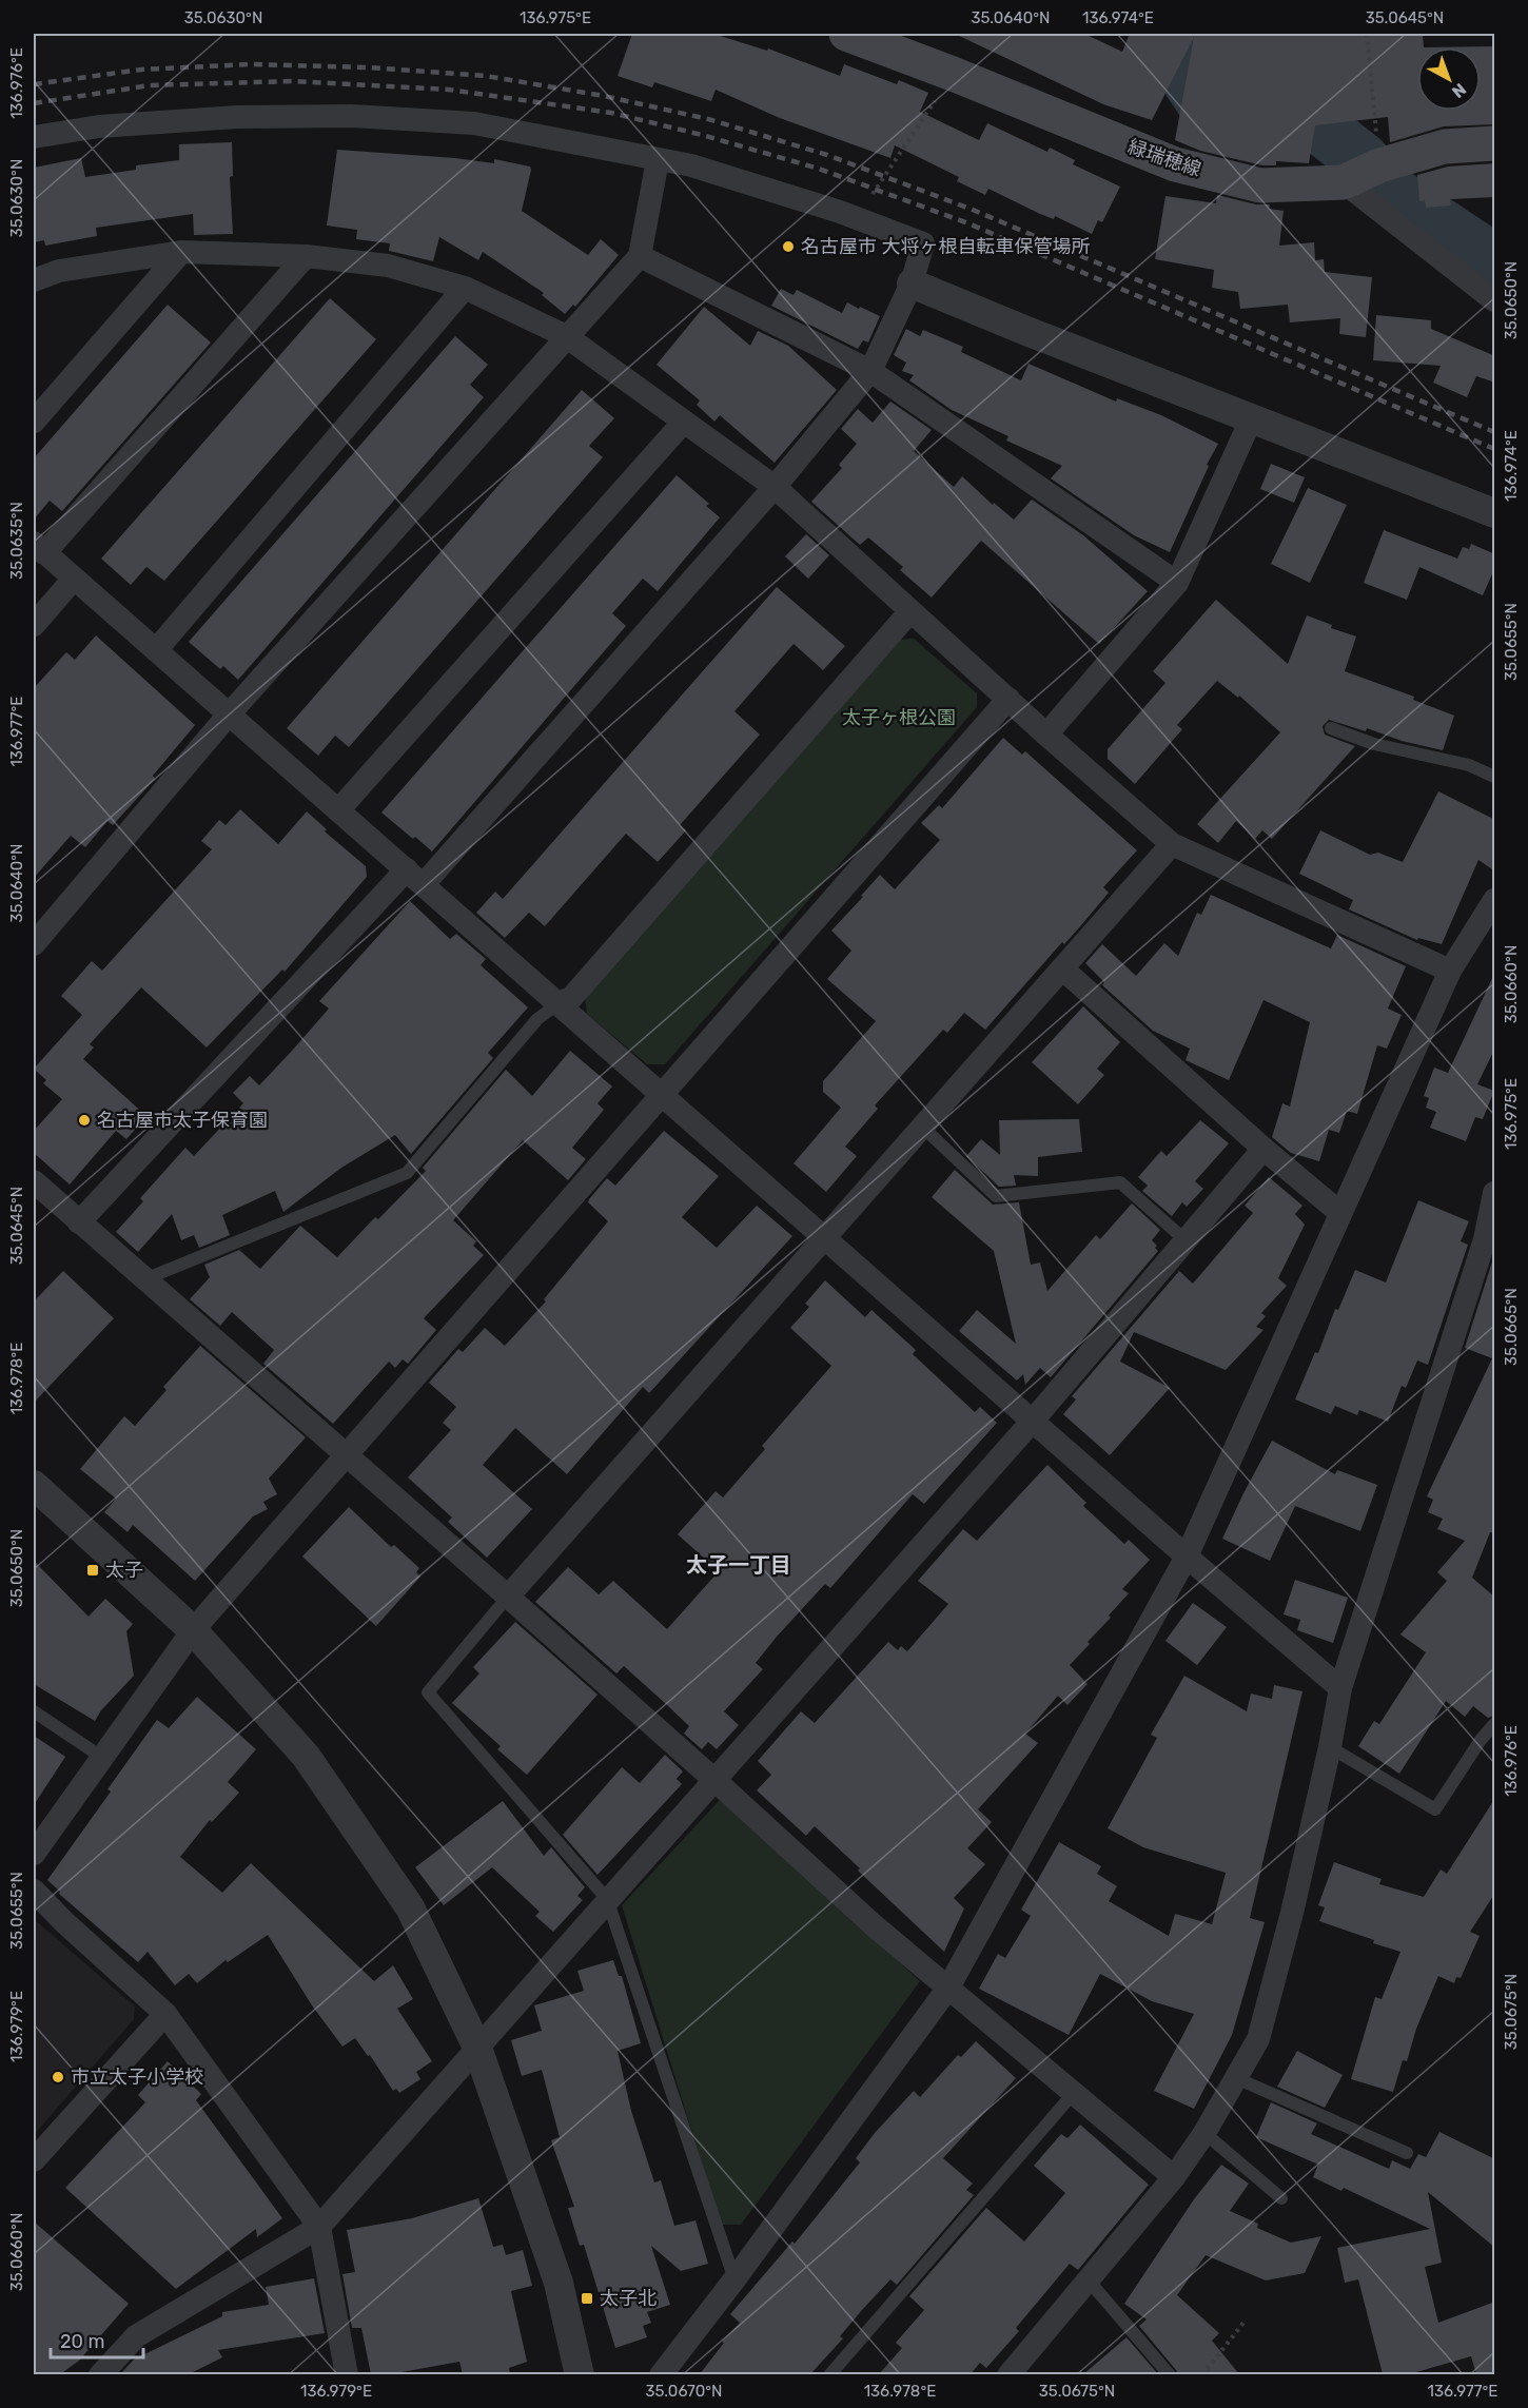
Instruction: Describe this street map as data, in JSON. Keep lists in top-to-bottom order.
{
  "streets": {
    "main road": ["緑瑞穂線"]
  },
  "districts": ["太子一丁目"],
  "parks": ["太子ヶ根公園"],
  "places": {
    "other": ["名古屋市 大将ヶ根自転車保管場所", "名古屋市太子保育園", "市立太子小学校"],
    "transit": ["太子", "太子北"]
  },
  "scale_bar": "20 m",
  "north": "bottom right",
  "coordinates": [
    "35.0630°N",
    "136.975°E",
    "35.0640°N",
    "136.974°E",
    "35.0645°N",
    "136.976°E",
    "35.0650°N",
    "35.0635°N",
    "35.0655°N",
    "136.977°E",
    "35.0660°N",
    "35.0665°N",
    "136.978°E",
    "35.0675°N",
    "136.979°E",
    "35.0670°N"
  ]
}
